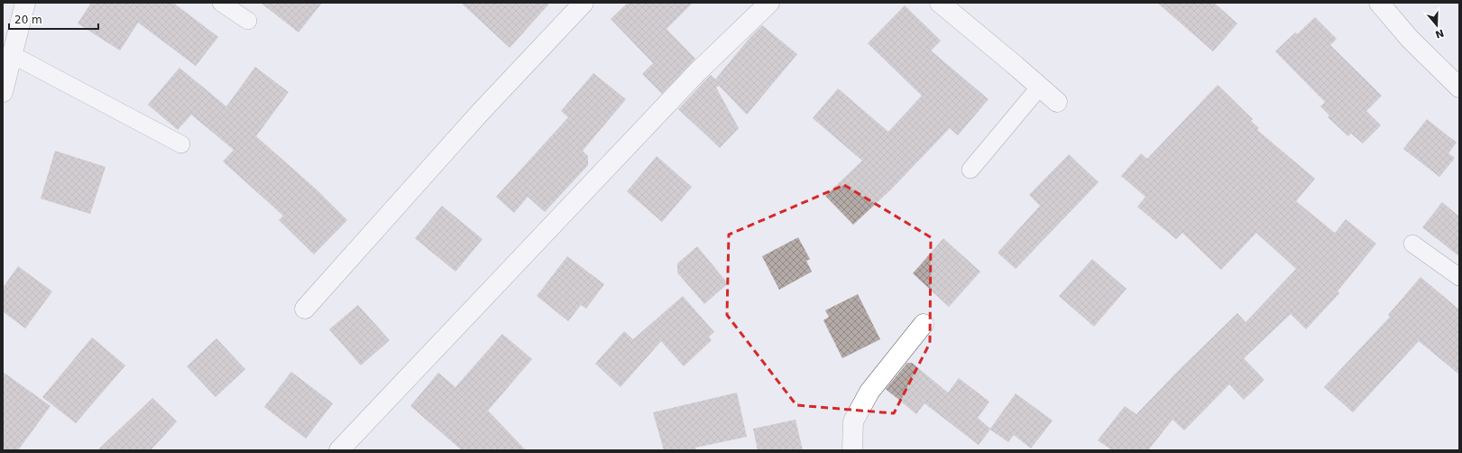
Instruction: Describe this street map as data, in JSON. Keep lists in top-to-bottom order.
{
  "scale_bar": "20 m",
  "north": "bottom"
}
